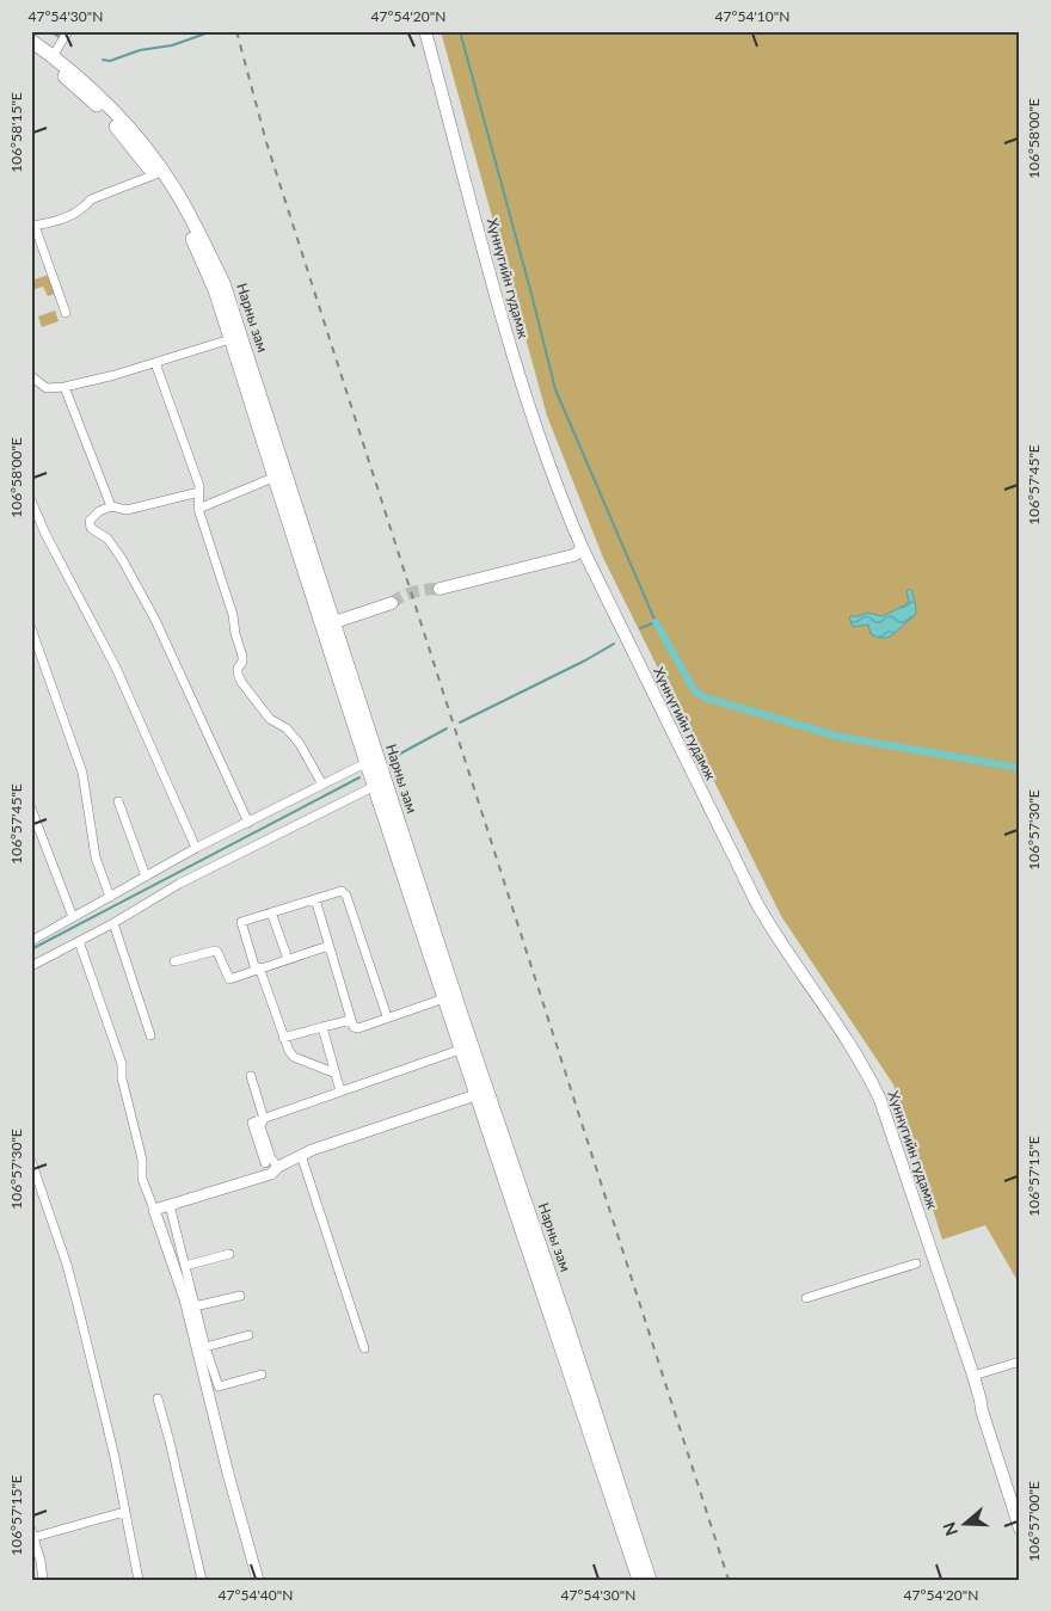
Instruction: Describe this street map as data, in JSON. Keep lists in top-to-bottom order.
{
  "streets": {
    "main road": ["Хүннүгийн гудамж", "Нарны зам"]
  },
  "north": "left",
  "coordinates": [
    "47°54'30\"N",
    "47°54'20\"N",
    "47°54'10\"N",
    "106°58'15\"E",
    "106°58'00\"E",
    "106°57'45\"E",
    "106°57'30\"E",
    "106°57'15\"E",
    "106°57'00\"E",
    "47°54'40\"N"
  ]
}
